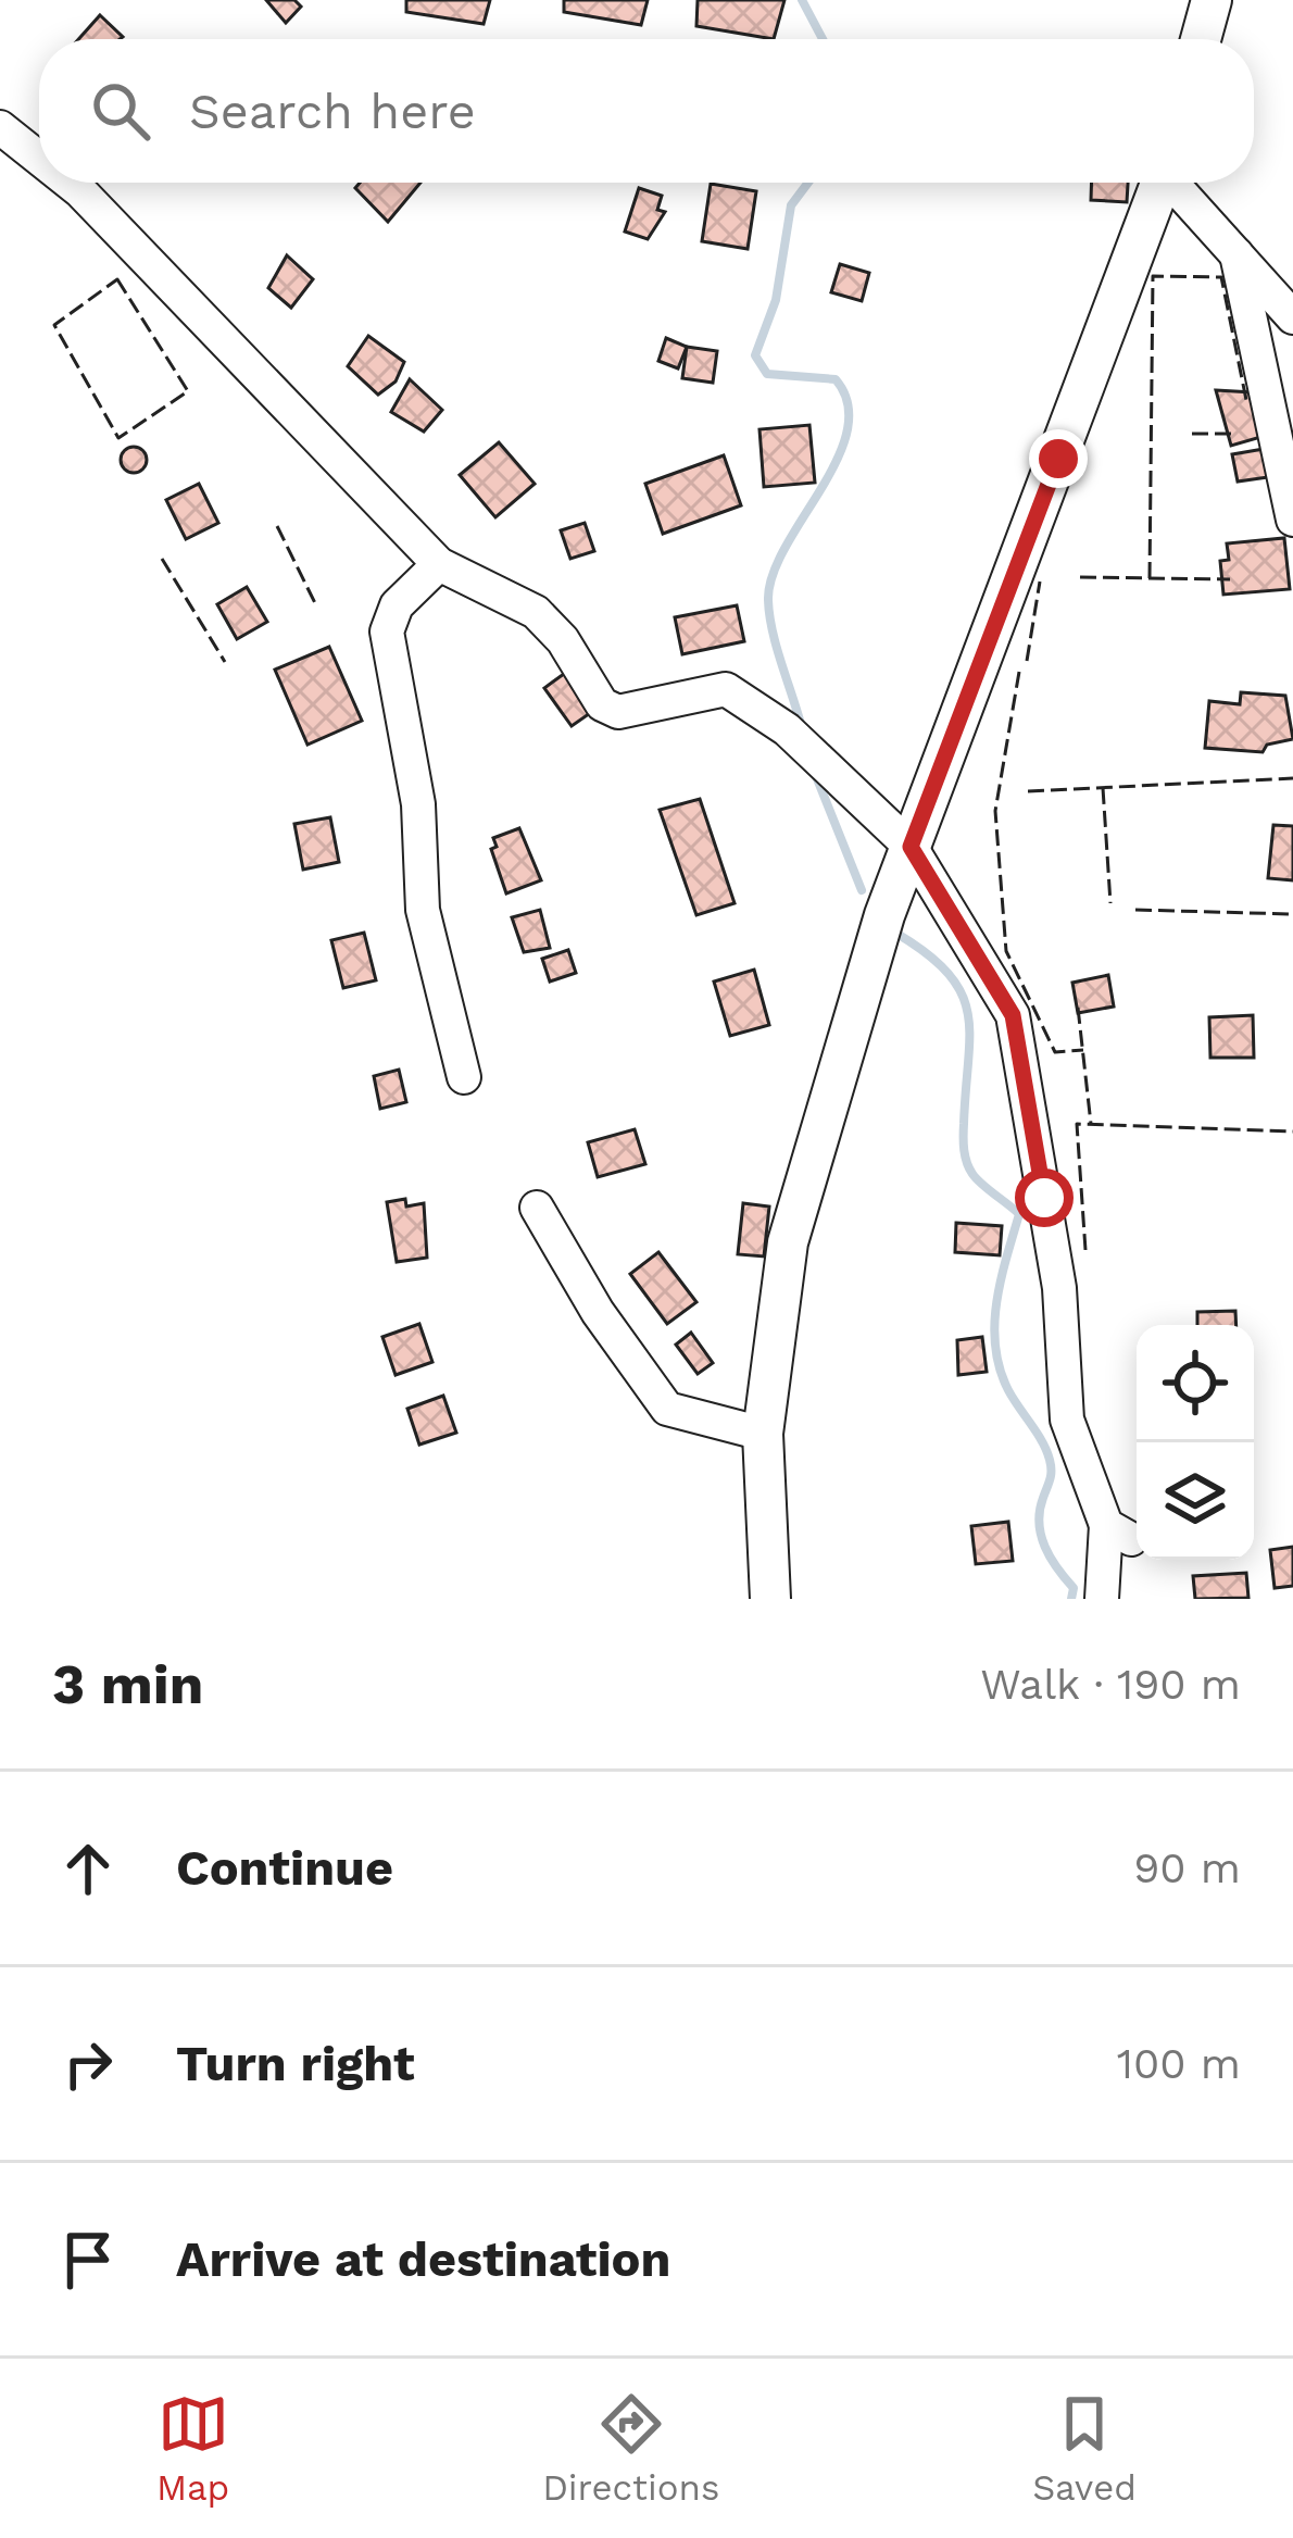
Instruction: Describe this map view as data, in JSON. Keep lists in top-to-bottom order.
{
  "page": {
    "search": "Search here",
    "heading": ["3 min", "Walk · 190 m"],
    "list": [
      ["Continue", "90 m"],
      ["Turn right", "100 m"],
      "Arrive at destination"
    ],
    "nav": ["Map", "Directions", "Saved"]
  }
}
